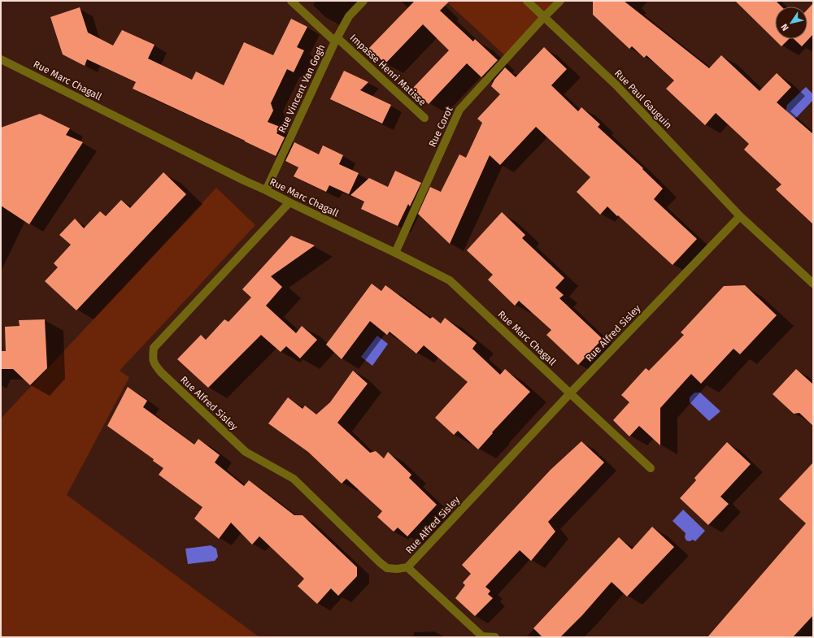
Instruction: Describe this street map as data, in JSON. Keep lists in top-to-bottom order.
{
  "streets": {
    "street": [
      "Impasse Henri Matisse",
      "Rue Marc Chagall",
      "Rue Vincent Van Gogh",
      "Rue Paul Gauguin",
      "Rue Corot",
      "Rue Alfred Sisley"
    ]
  },
  "crossings": [
    ["Impasse Henri Matisse", "Rue Vincent Van Gogh"],
    ["Rue Marc Chagall", "Rue Vincent Van Gogh"],
    ["Rue Marc Chagall", "Rue Corot"],
    ["Rue Marc Chagall", "Rue Alfred Sisley"],
    ["Rue Paul Gauguin", "Rue Corot"],
    ["Rue Paul Gauguin", "Rue Alfred Sisley"]
  ],
  "north": "bottom left"
}
